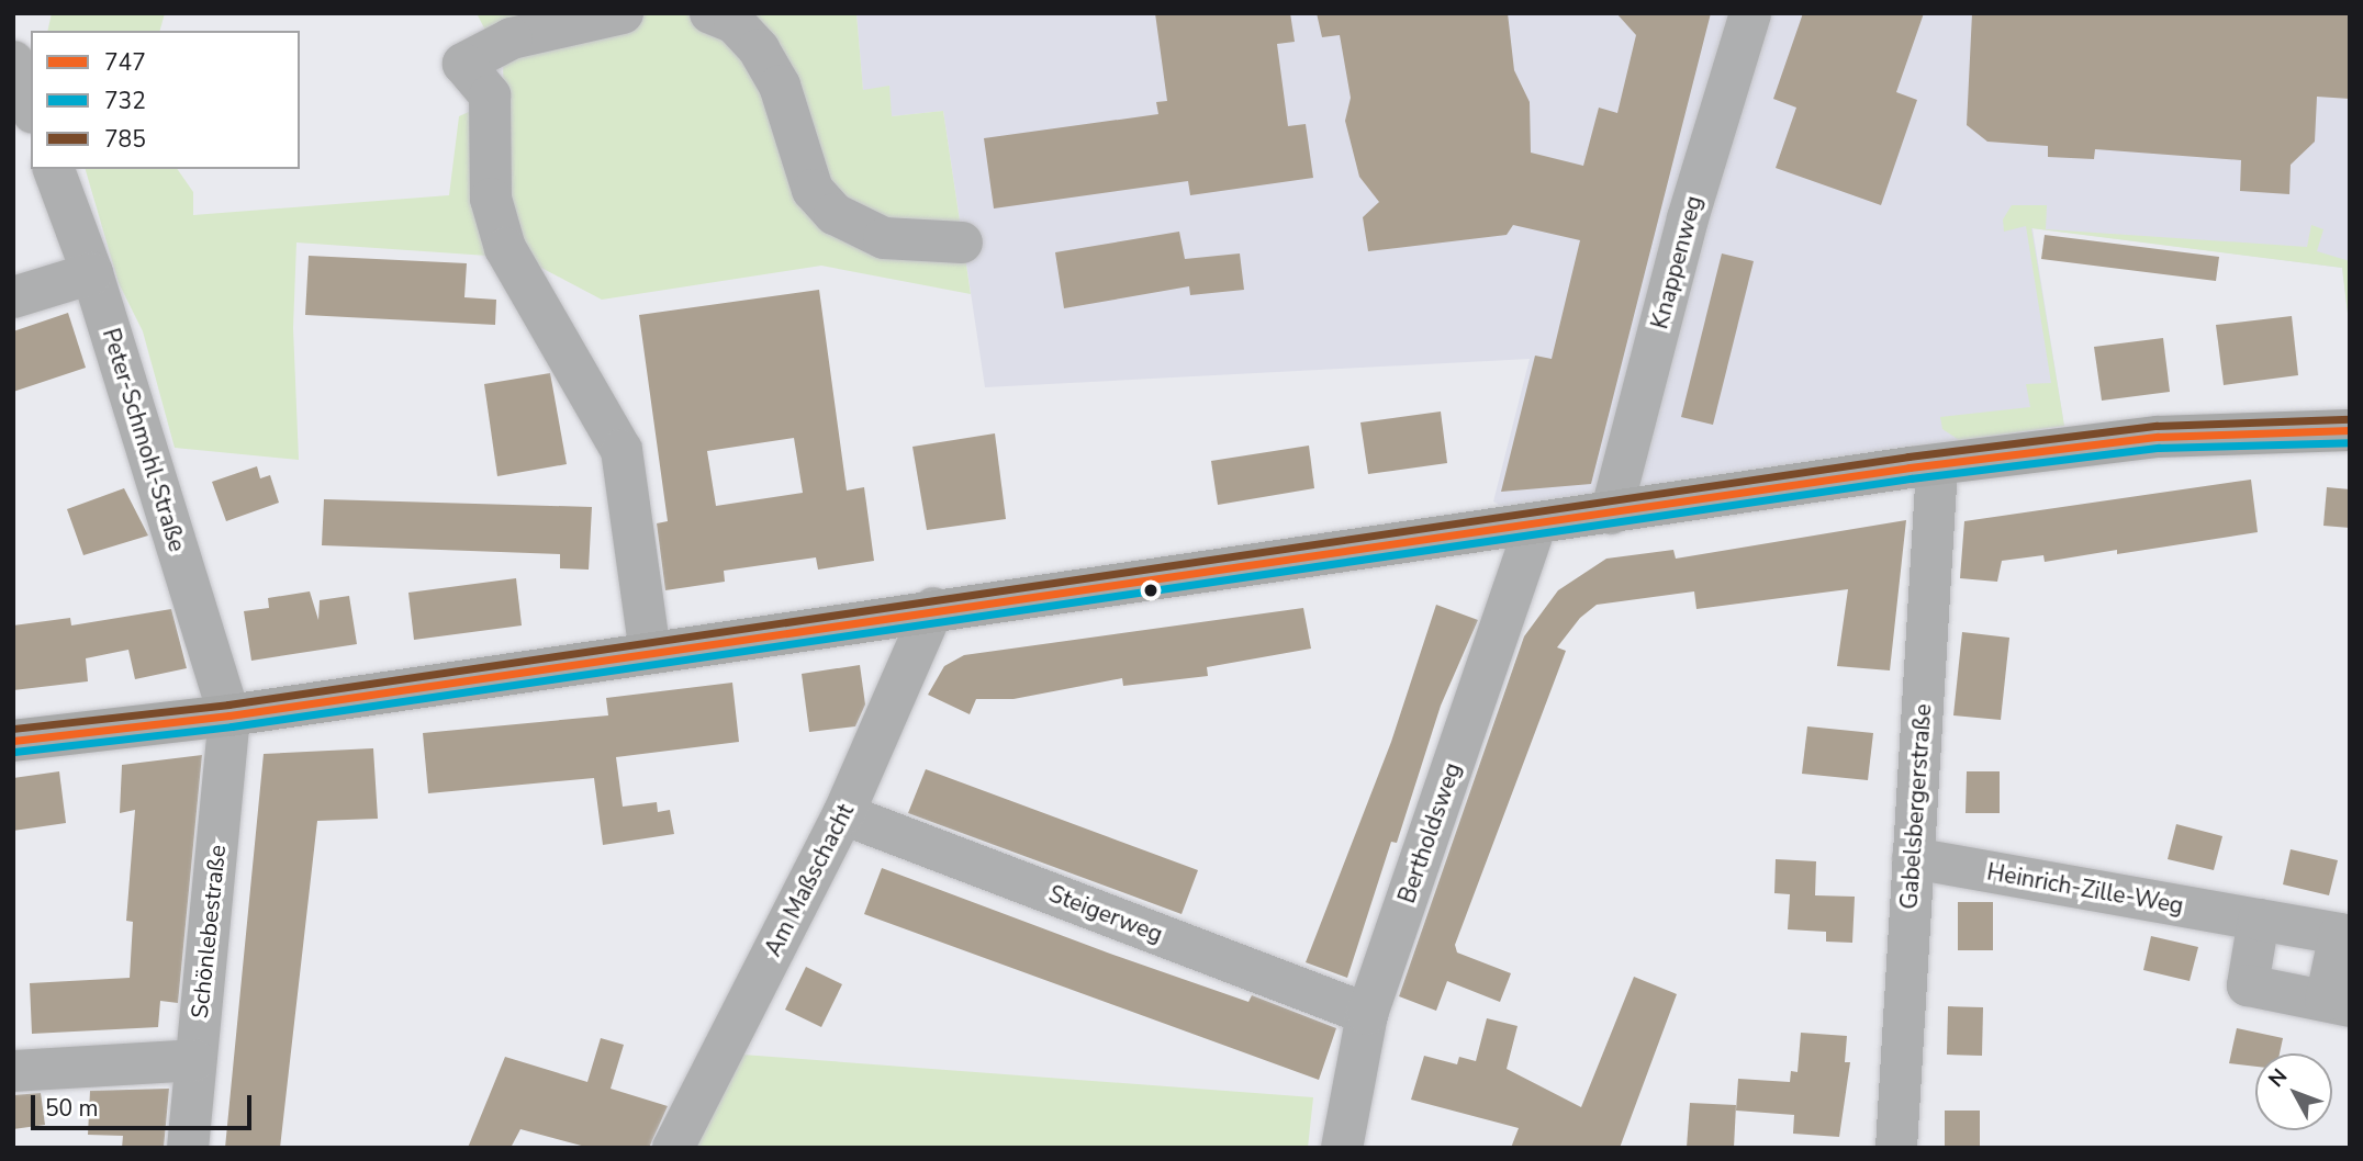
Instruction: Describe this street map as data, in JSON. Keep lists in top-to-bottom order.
{
  "streets": {
    "street": [
      "Knappenweg",
      "Peter-Schmohl-Straße",
      "Gabelsbergerstraße",
      "Bertholdsweg",
      "Am Maßschacht",
      "Heinrich-Zille-Weg",
      "Steigerweg",
      "Schönlebestraße"
    ]
  },
  "crossings": [
    ["Peter-Schmohl-Straße", "Schönlebestraße"],
    ["Gabelsbergerstraße", "Heinrich-Zille-Weg"],
    ["Bertholdsweg", "Steigerweg"],
    ["Am Maßschacht", "Steigerweg"]
  ],
  "lines": ["transit line 785", "transit line 747", "transit line 732"],
  "legend": ["747", "732", "785"],
  "scale_bar": "50 m",
  "north": "top left"
}
